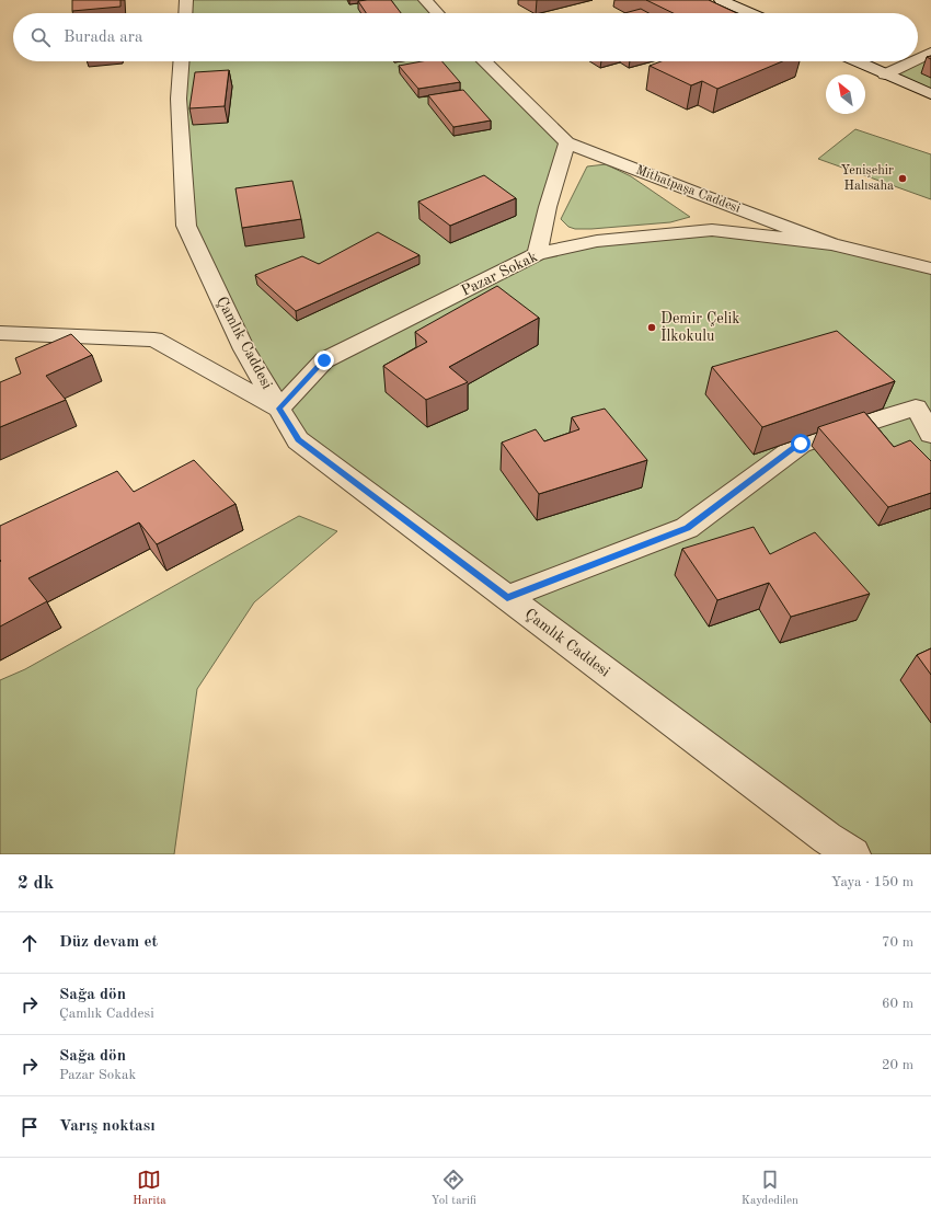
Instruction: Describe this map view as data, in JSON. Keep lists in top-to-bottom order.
{
  "streets": {
    "street": ["Mithatpaşa Caddesi", "Pazar Sokak", "Çamlık Caddesi"]
  },
  "crossings": [
    ["Mithatpaşa Caddesi", "Pazar Sokak"],
    ["Pazar Sokak", "Çamlık Caddesi"]
  ],
  "places": ["Yenişehir Halısaha", "Demir Çelik İlkokulu"],
  "north": "top left",
  "page": {
    "search": "Burada ara",
    "heading": ["2 dk", "Yaya · 150 m"],
    "list": [
      ["Düz devam et", "70 m"],
      ["Sağa dön", "Çamlık Caddesi", "60 m"],
      ["Sağa dön", "Pazar Sokak", "20 m"],
      "Varış noktası"
    ],
    "nav": ["Harita", "Yol tarifi", "Kaydedilen"]
  }
}
